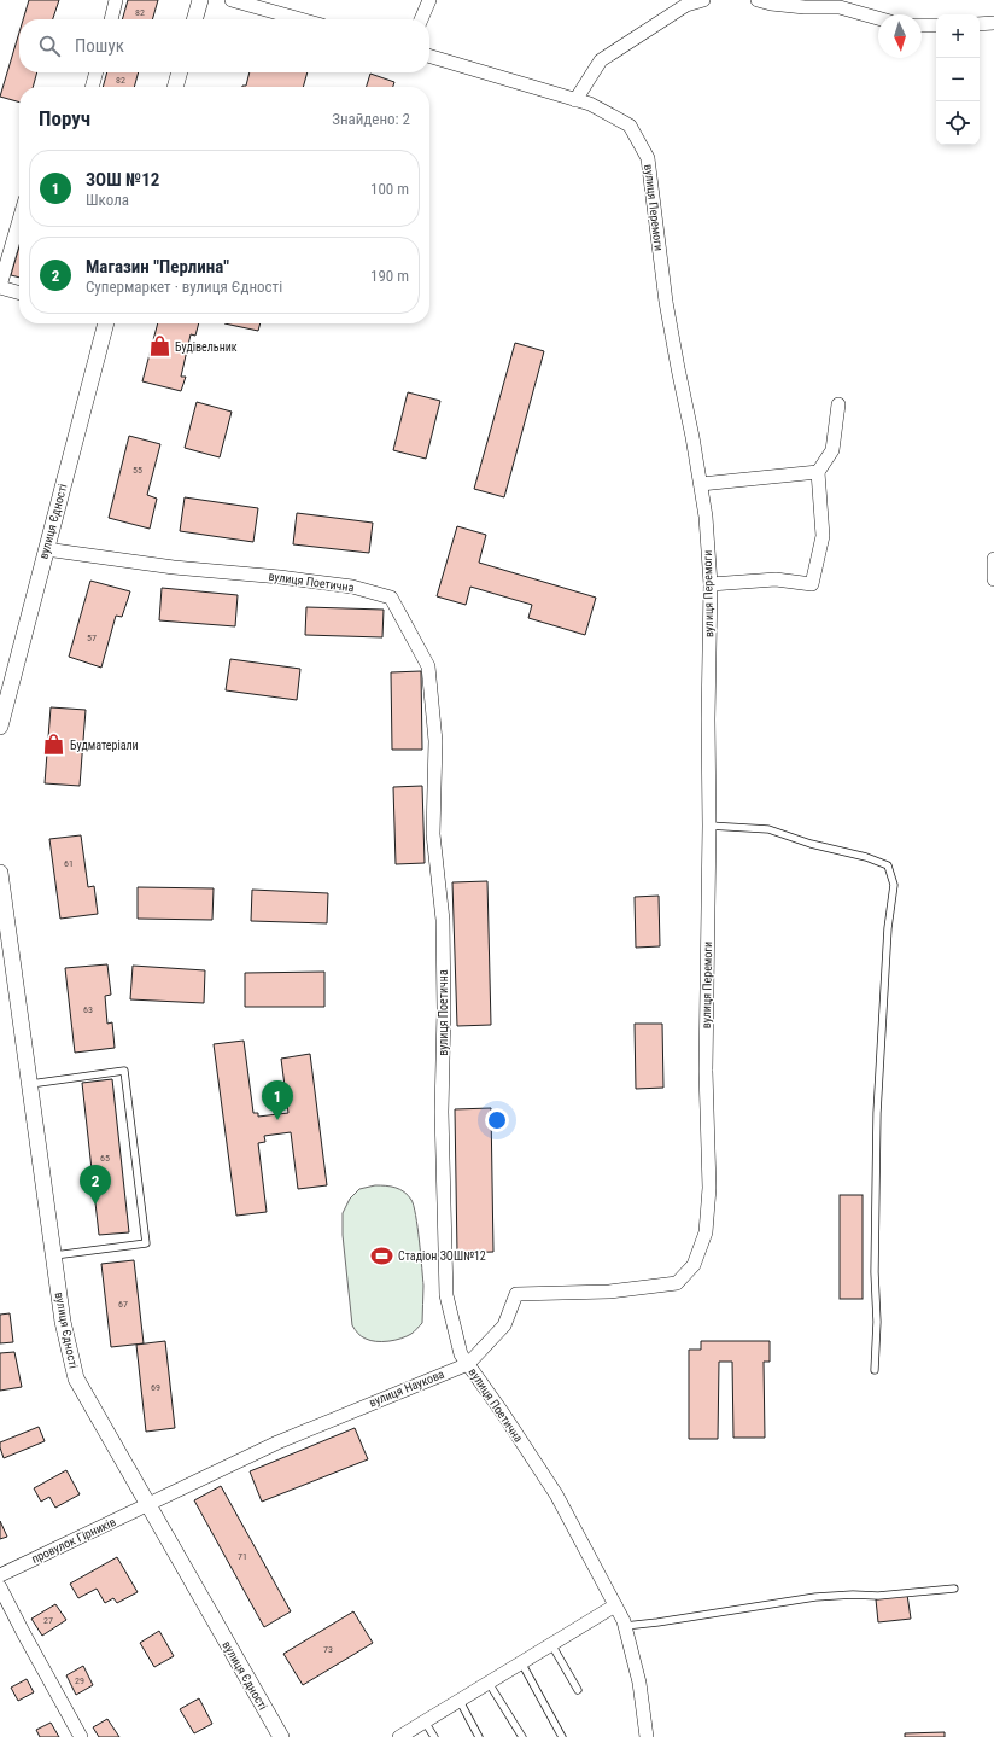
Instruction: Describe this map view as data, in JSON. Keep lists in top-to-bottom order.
{
  "streets": {
    "street": [
      "вулиця Перемоги",
      "вулиця Єдності",
      "вулиця Поетична",
      "вулиця Наукова",
      "провулок Гірників"
    ]
  },
  "crossings": [
    ["вулиця Перемоги", "вулиця Наукова"],
    ["вулиця Єдності", "вулиця Поетична"],
    ["вулиця Єдності", "вулиця Наукова"],
    ["вулиця Єдності", "провулок Гірників"],
    ["вулиця Поетична", "вулиця Наукова"],
    ["вулиця Наукова", "провулок Гірників"]
  ],
  "places": {
    "shop": ["Будівельник", "Будматеріали"],
    "sports": ["Стадіон ЗОШ№12"]
  },
  "house_numbers": [
    "82",
    "82",
    "55",
    "57",
    "61",
    "63",
    "65",
    "67",
    "69",
    "71",
    "27",
    "73",
    "29"
  ],
  "north": "bottom",
  "page": {
    "map_buttons": ["+", "−"],
    "search": "Пошук",
    "heading": ["Поруч", "Знайдено: 2"],
    "list": [
      {
        "mark": "1",
        "name": "ЗОШ №12",
        "note": "Школа",
        "value": "100 m"
      },
      {
        "mark": "2",
        "name": "Магазин \"Перлина\"",
        "note": "Супермаркет · вулиця Єдності",
        "value": "190 m"
      }
    ],
    "pins": ["1", "2"]
  }
}
